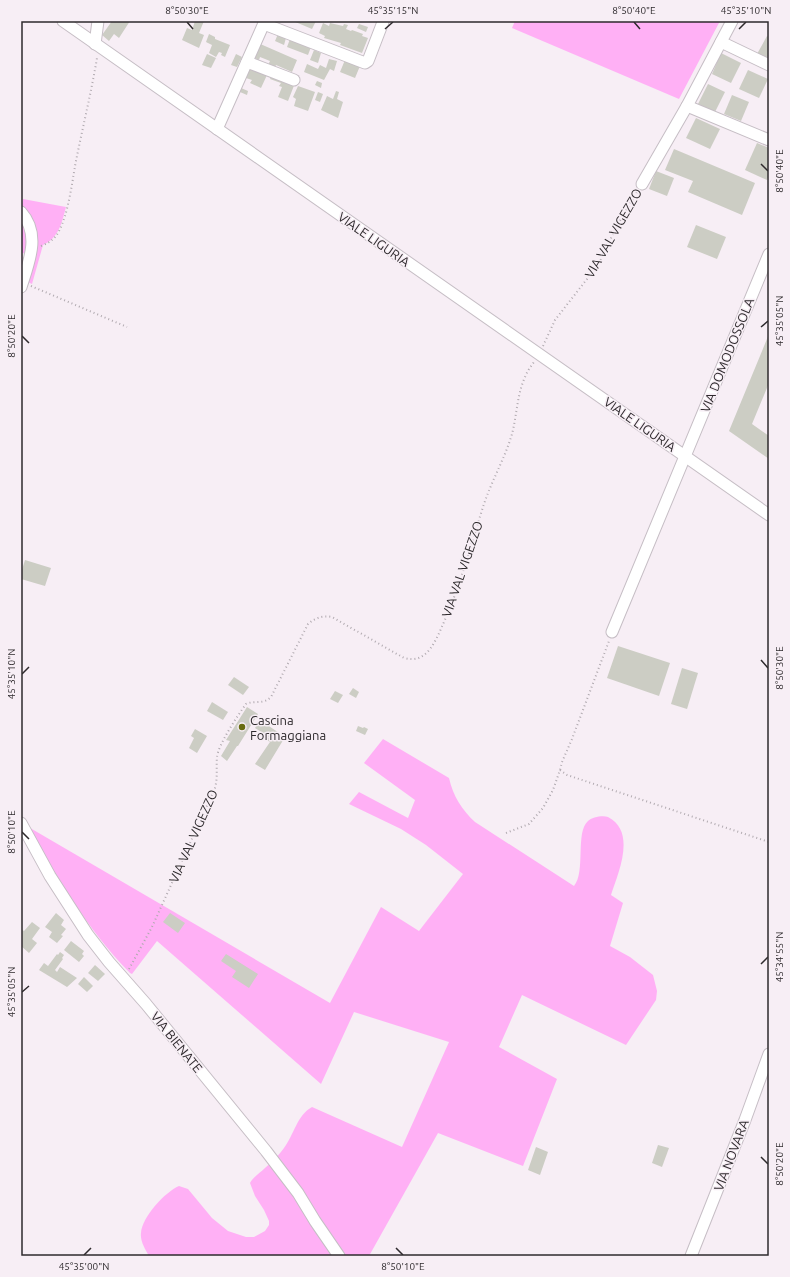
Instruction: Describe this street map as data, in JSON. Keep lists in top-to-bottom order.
{
  "streets": {
    "street": [
      "VIA VAL VIGEZZO",
      "VIALE LIGURIA",
      "VIA DOMODOSSOLA",
      "VIA BIENATE",
      "VIA NOVARA"
    ]
  },
  "crossings": [
    ["VIA VAL VIGEZZO", "VIALE LIGURIA"],
    ["VIA VAL VIGEZZO", "VIA BIENATE"],
    ["VIALE LIGURIA", "VIA DOMODOSSOLA"]
  ],
  "places": ["Cascina Formaggiana"],
  "coordinates": [
    "8°50'30\"E",
    "45°35'15\"N",
    "8°50'40\"E",
    "45°35'10\"N",
    "45°35'05\"N",
    "8°50'20\"E",
    "8°50'10\"E",
    "45°34'55\"N",
    "45°35'00\"N"
  ]
}
